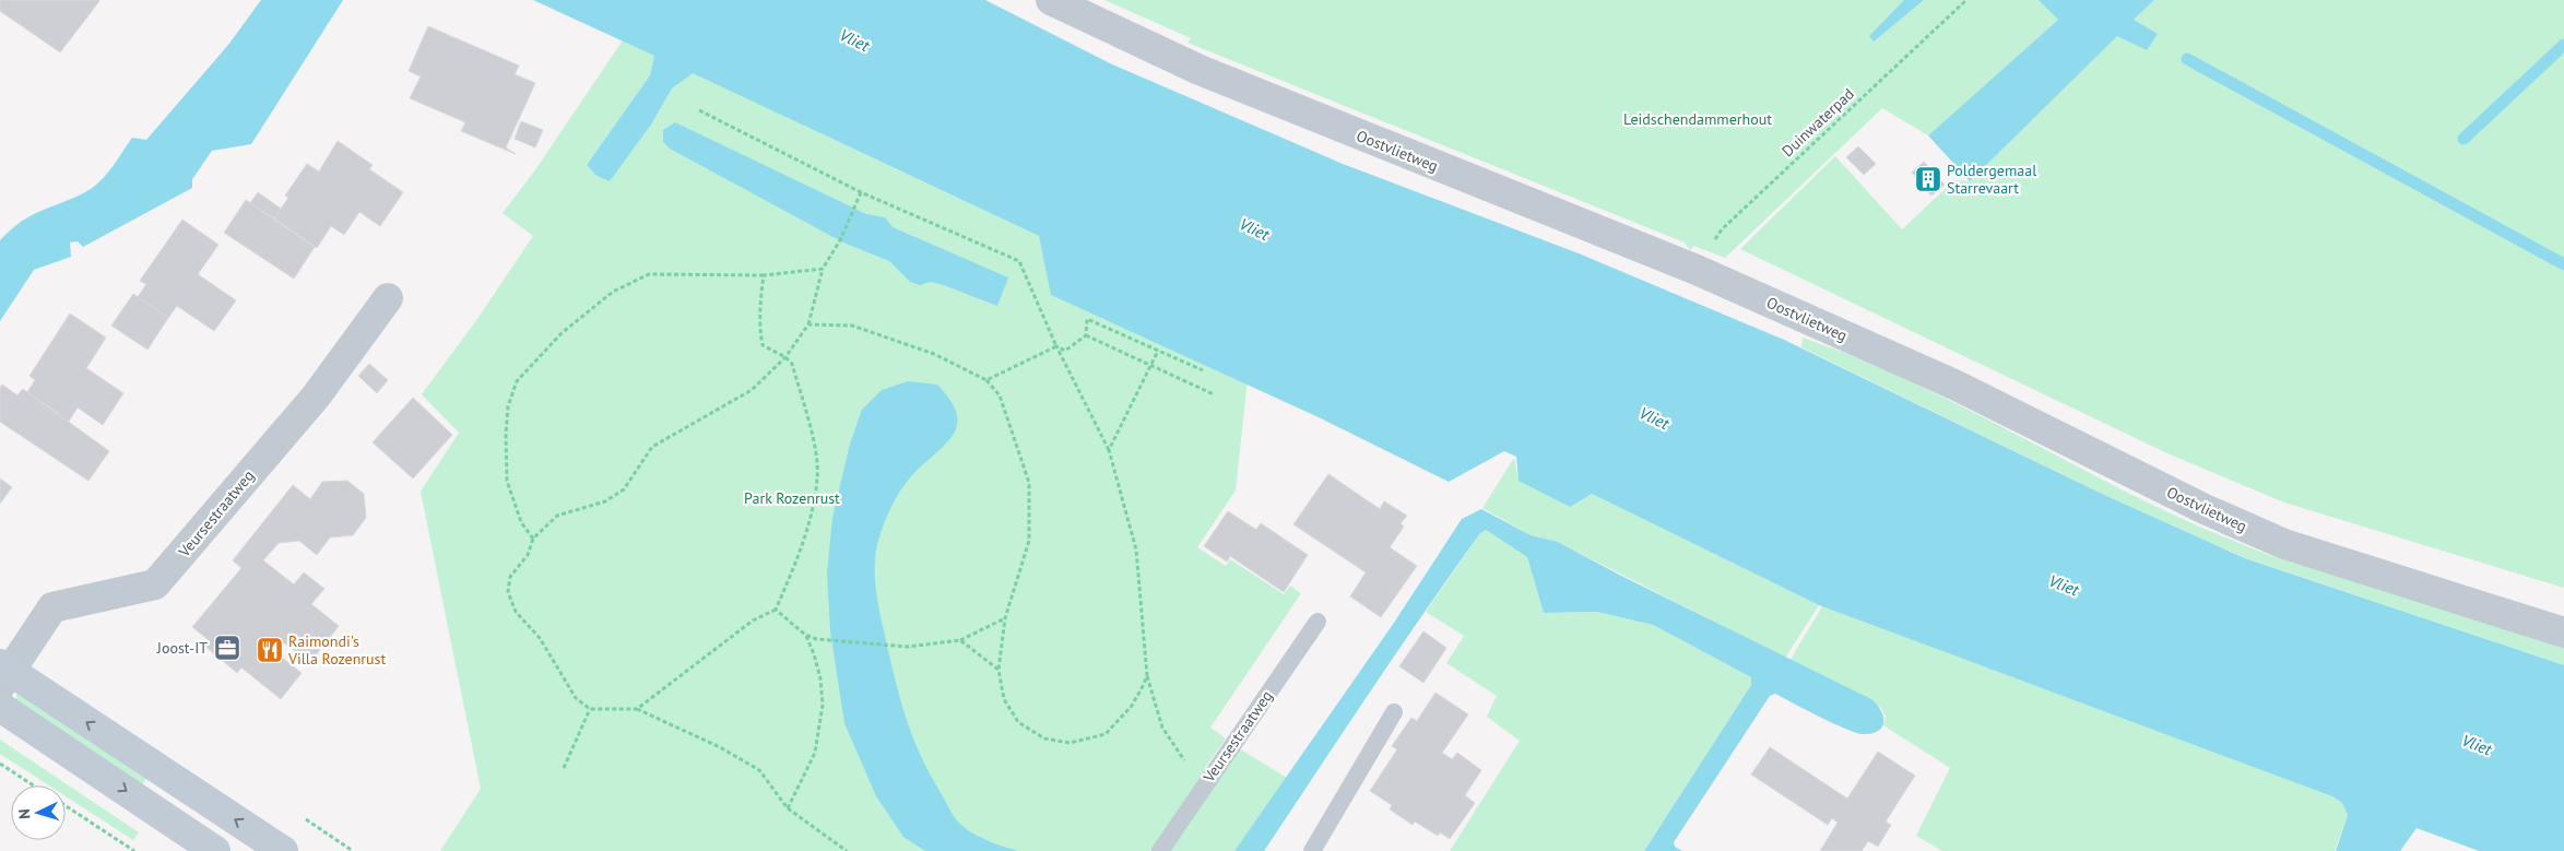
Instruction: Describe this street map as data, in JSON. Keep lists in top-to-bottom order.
{
  "streets": {
    "street": ["Oostvlietweg", "Veursestraatweg"],
    "path": ["Duinwaterpad"]
  },
  "crossings": [
    ["Duinwaterpad", "Oostvlietweg"]
  ],
  "water": ["Vliet"],
  "parks": ["Leidschendammerhout", "Park Rozenrust"],
  "places": {
    "building": ["Poldergemaal Starrevaart"],
    "office": ["Joost-IT"],
    "restaurant": ["Raimondi's Villa Rozenrust"]
  },
  "north": "left"
}
